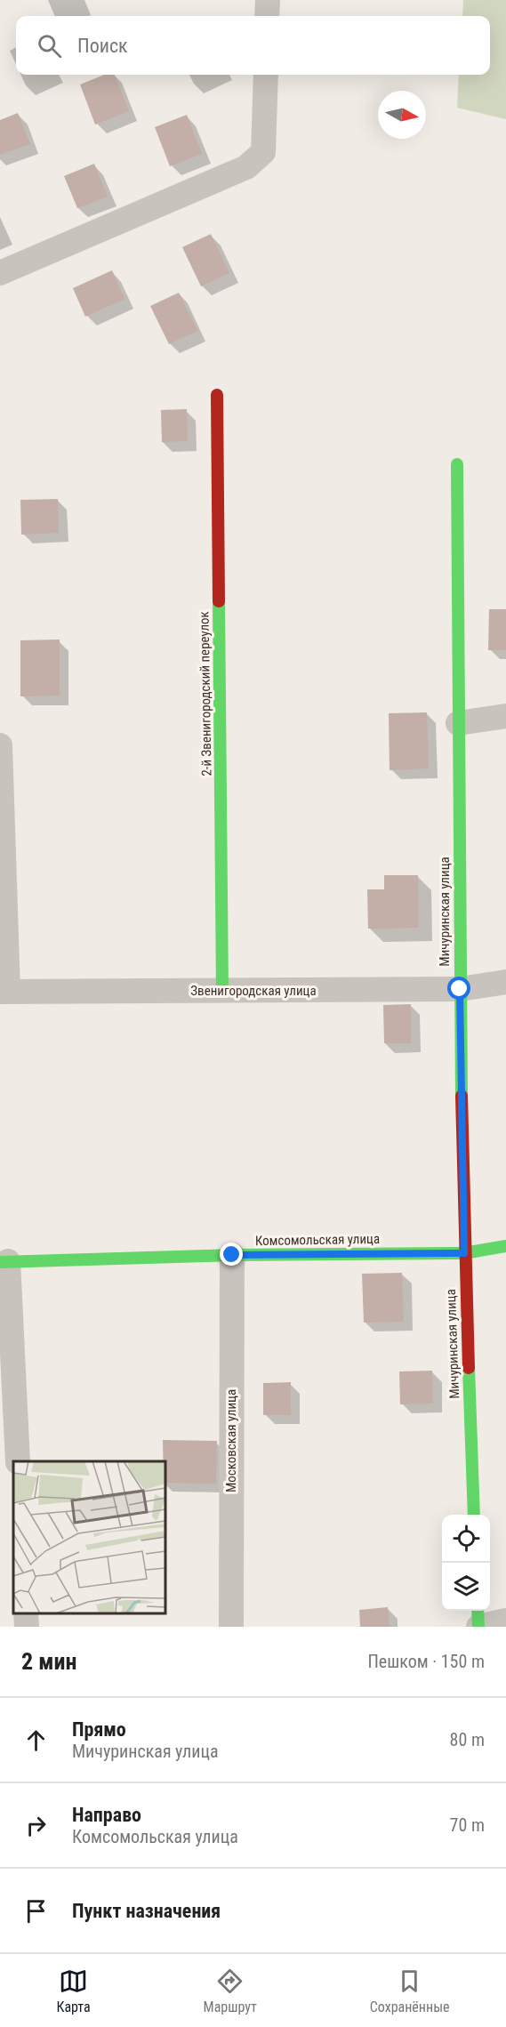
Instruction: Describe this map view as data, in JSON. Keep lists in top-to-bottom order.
{
  "streets": {
    "street": [
      "2-й Звенигородский переулок",
      "Мичуринская улица",
      "Звенигородская улица",
      "Комсомольская улица",
      "Московская улица"
    ]
  },
  "crossings": [
    ["2-й Звенигородский переулок", "Звенигородская улица"],
    ["Мичуринская улица", "Звенигородская улица"],
    ["Мичуринская улица", "Комсомольская улица"],
    ["Комсомольская улица", "Московская улица"]
  ],
  "north": "right",
  "page": {
    "search": "Поиск",
    "heading": ["2 мин", "Пешком · 150 m"],
    "list": [
      ["Прямо", "Мичуринская улица", "80 m"],
      ["Направо", "Комсомольская улица", "70 m"],
      "Пункт назначения"
    ],
    "nav": ["Карта", "Маршрут", "Сохранённые"]
  }
}
